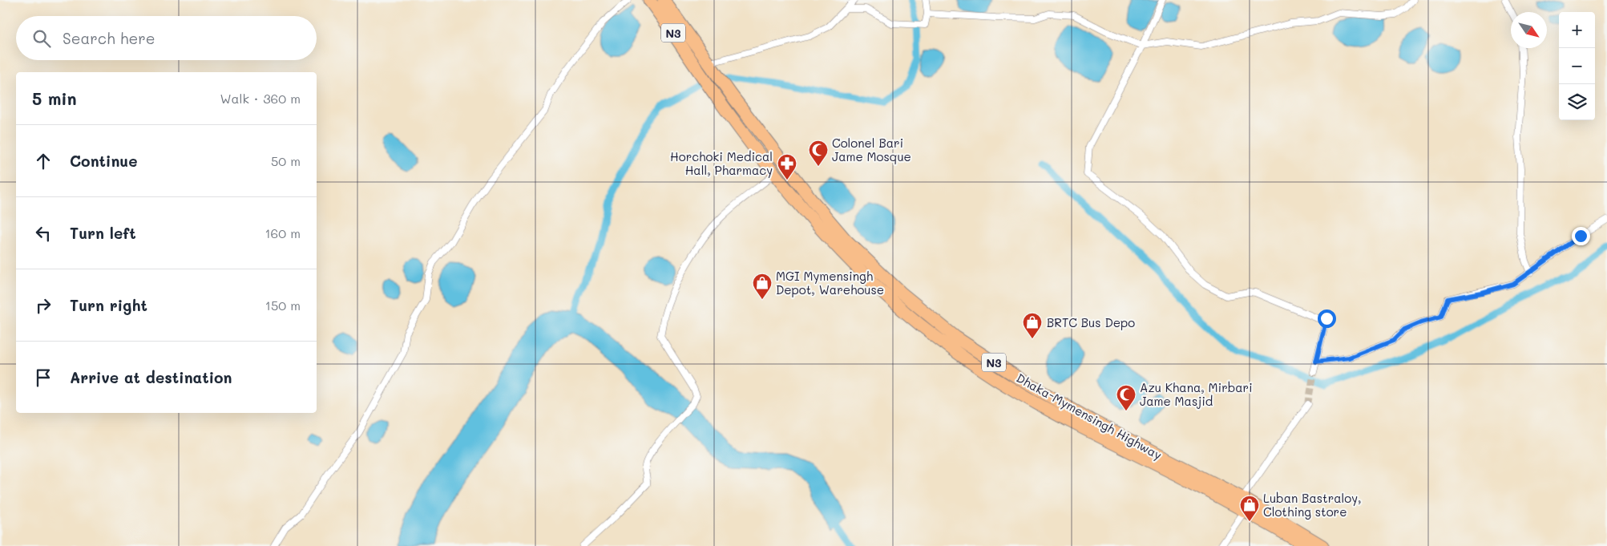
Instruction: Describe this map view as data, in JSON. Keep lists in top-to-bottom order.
{
  "streets": {
    "highway": ["N3", "Dhaka-Mymensingh Highway"]
  },
  "places": {
    "mosque": ["Colonel Bari Jame Mosque", "Azu Khana, Mirbari Jame Masjid"],
    "pharmacy": ["Horchoki Medical Hall, Pharmacy"],
    "shop": ["MGI Mymensingh Depot, Warehouse", "BRTC Bus Depo", "Luban Bastraloy, Clothing store"]
  },
  "north": "bottom right",
  "page": {
    "map_buttons": ["+", "−"],
    "search": "Search here",
    "heading": ["5 min", "Walk · 360 m"],
    "list": [
      ["Continue", "50 m"],
      ["Turn left", "160 m"],
      ["Turn right", "150 m"],
      "Arrive at destination"
    ]
  }
}
